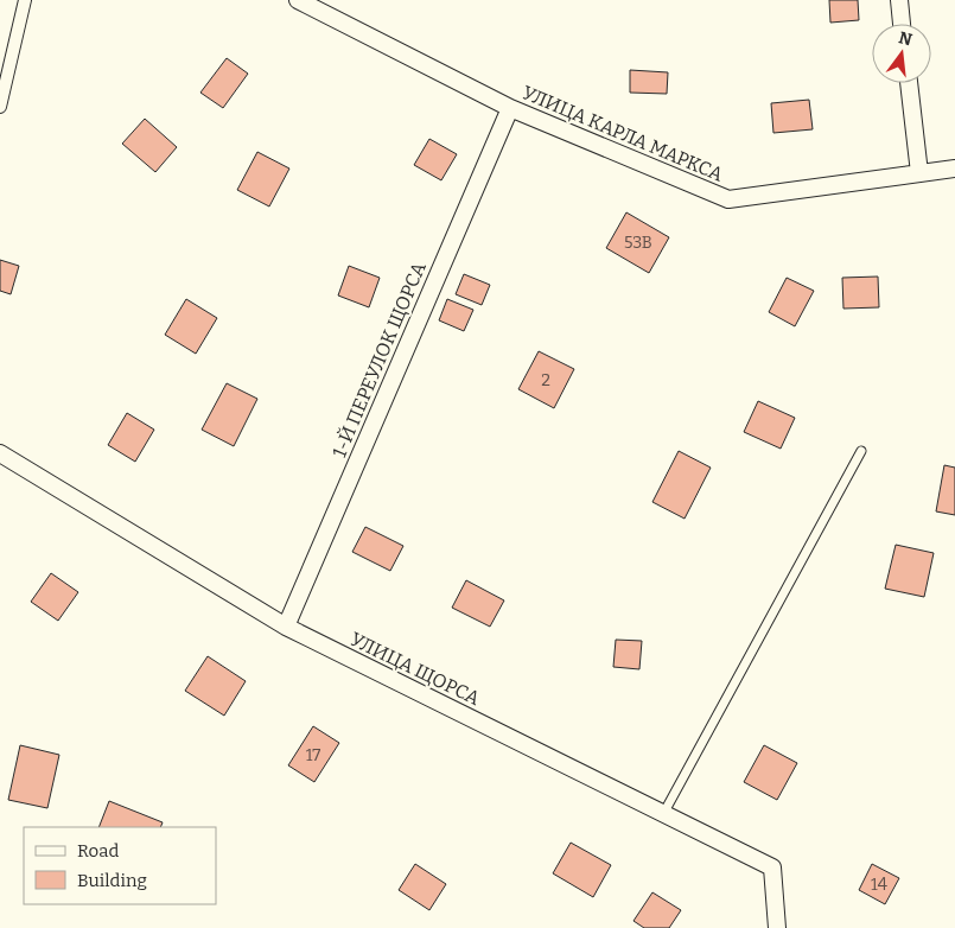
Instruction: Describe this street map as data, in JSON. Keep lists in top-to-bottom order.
{
  "streets": {
    "street": ["УЛИЦА КАРЛА МАРКСА", "1-Й ПЕРЕУЛОК ЩОРСА", "УЛИЦА ЩОРСА"]
  },
  "crossings": [
    ["УЛИЦА КАРЛА МАРКСА", "1-Й ПЕРЕУЛОК ЩОРСА"],
    ["1-Й ПЕРЕУЛОК ЩОРСА", "УЛИЦА ЩОРСА"]
  ],
  "house_numbers": [
    "53В",
    "2",
    "17",
    "14"
  ],
  "legend": ["Road", "Building"],
  "north": "top"
}
